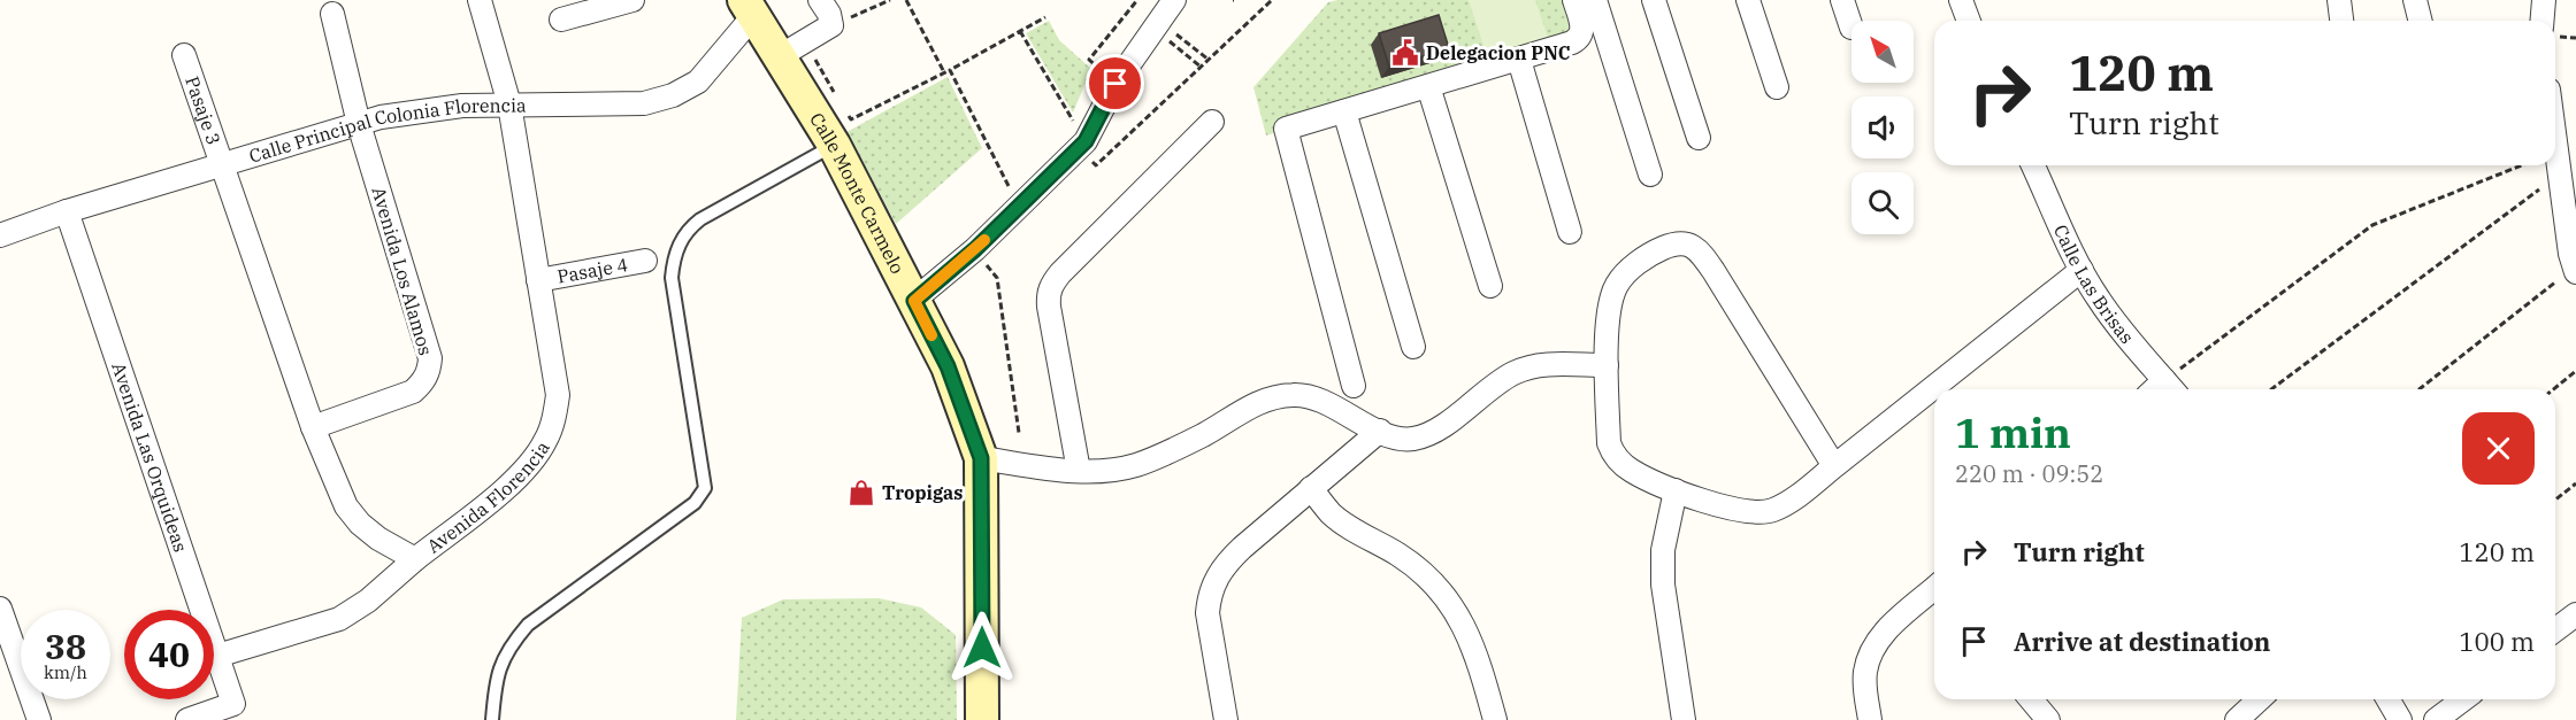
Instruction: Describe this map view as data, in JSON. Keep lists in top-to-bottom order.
{
  "streets": {
    "street": [
      "Pasaje 3",
      "Calle Principal Colonia Florencia",
      "Calle Monte Carmelo",
      "Pasaje 4",
      "Avenida Los Alamos",
      "Calle Las Brisas",
      "Avenida Las Orquideas",
      "Avenida Florencia"
    ]
  },
  "crossings": [
    ["Pasaje 3", "Calle Principal Colonia Florencia"],
    ["Pasaje 3", "Avenida Florencia"],
    ["Calle Principal Colonia Florencia", "Calle Monte Carmelo"],
    ["Calle Principal Colonia Florencia", "Avenida Los Alamos"],
    ["Calle Principal Colonia Florencia", "Avenida Las Orquideas"],
    ["Calle Principal Colonia Florencia", "Avenida Florencia"],
    ["Pasaje 4", "Avenida Florencia"],
    ["Avenida Los Alamos", "Avenida Florencia"]
  ],
  "places": {
    "public building": ["Delegacion PNC"],
    "shop": ["Tropigas"]
  },
  "north": "top left",
  "page": {
    "turn": ["120 m", "Turn right"],
    "heading": ["1 min", "220 m · 09:52"],
    "list": [
      {
        "name": "Turn right",
        "value": "120 m"
      },
      {
        "name": "Arrive at destination",
        "value": "100 m"
      }
    ],
    "speed": "38 km/h",
    "limit": "40"
  }
}
